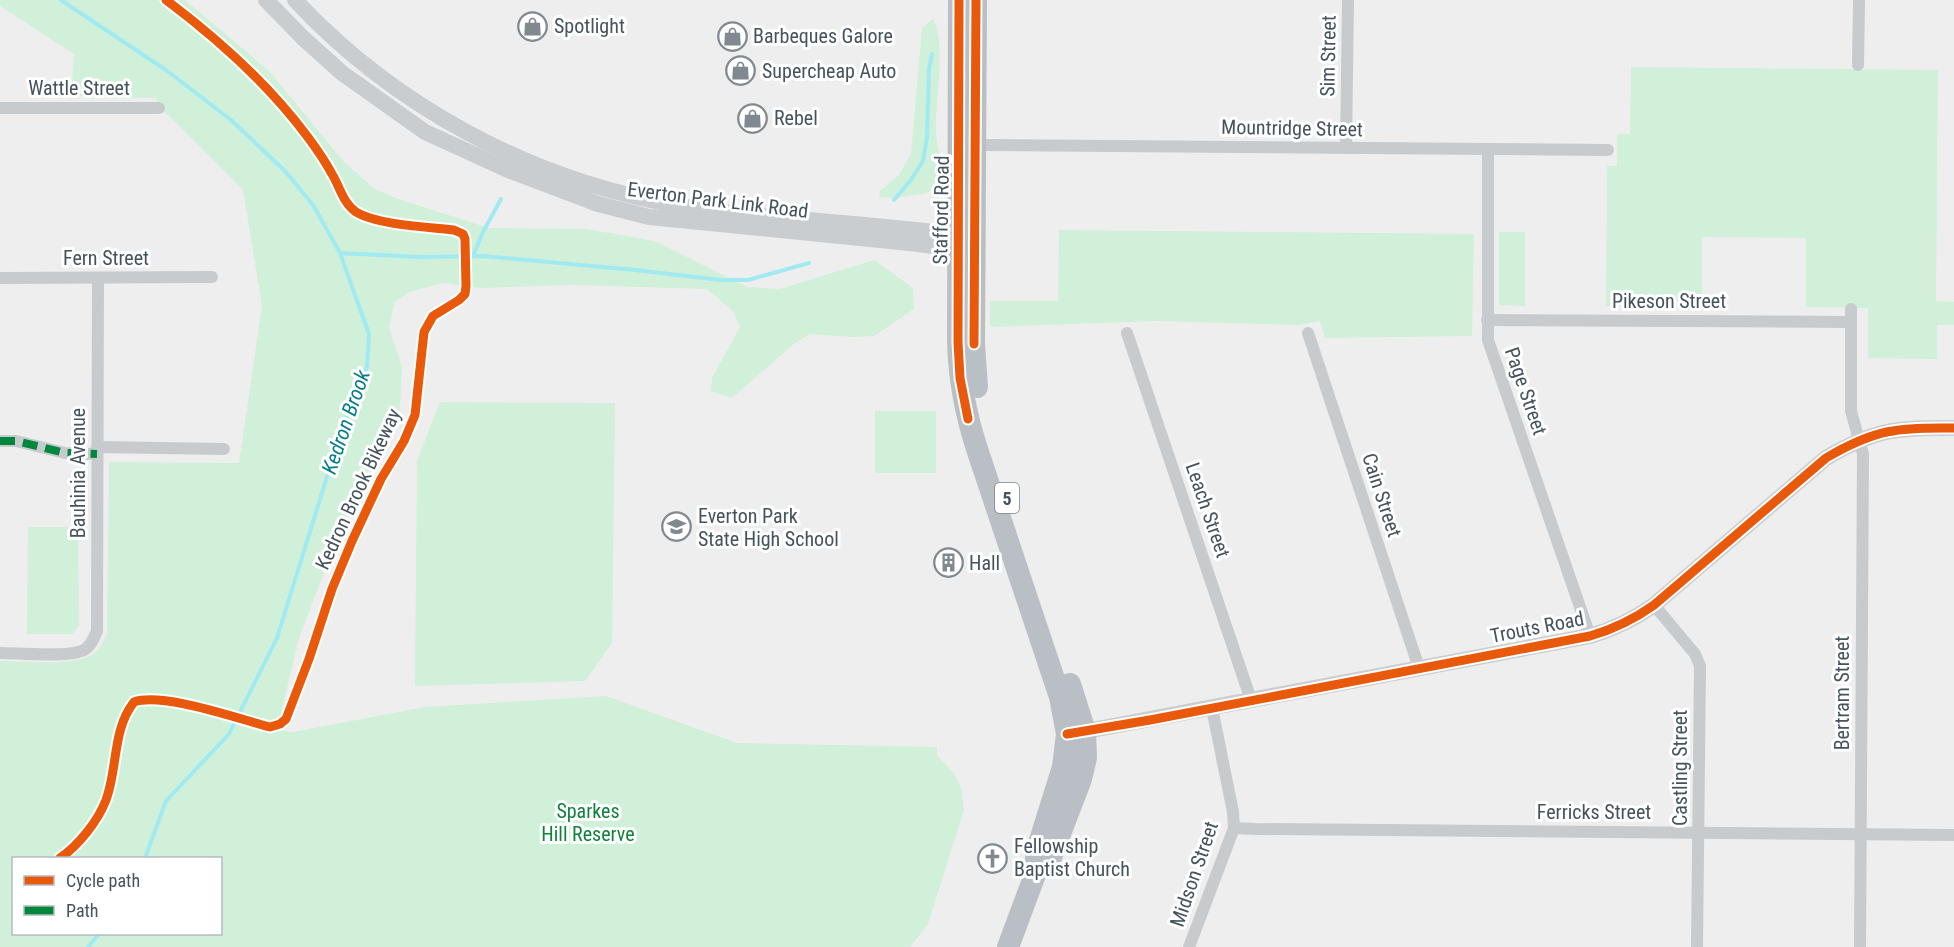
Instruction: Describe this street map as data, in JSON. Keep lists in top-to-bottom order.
{
  "streets": {
    "highway": ["Stafford Road", "5"],
    "main road": ["Everton Park Link Road", "Trouts Road"],
    "street": [
      "Sim Street",
      "Wattle Street",
      "Mountridge Street",
      "Fern Street",
      "Pikeson Street",
      "Page Street",
      "Bauhinia Avenue",
      "Cain Street",
      "Leach Street",
      "Bertram Street",
      "Castling Street",
      "Ferricks Street",
      "Midson Street"
    ],
    "cycle path": ["Kedron Brook Bikeway"]
  },
  "crossings": [
    ["Sim Street", "Mountridge Street"],
    ["Mountridge Street", "Stafford Road"],
    ["Mountridge Street", "Page Street"],
    ["Everton Park Link Road", "Stafford Road"],
    ["Stafford Road", "Trouts Road"],
    ["Fern Street", "Bauhinia Avenue"],
    ["Pikeson Street", "Page Street"],
    ["Pikeson Street", "Bertram Street"],
    ["Page Street", "Trouts Road"],
    ["Cain Street", "Trouts Road"],
    ["Leach Street", "Trouts Road"],
    ["Trouts Road", "Bertram Street"],
    ["Trouts Road", "Castling Street"],
    ["Trouts Road", "Midson Street"],
    ["Bertram Street", "Ferricks Street"],
    ["Castling Street", "Ferricks Street"],
    ["Ferricks Street", "Midson Street"]
  ],
  "water": ["Kedron Brook"],
  "parks": ["Sparkes Hill Reserve"],
  "places": {
    "shop": [
      "Spotlight",
      "Barbeques Galore",
      "Supercheap Auto",
      "Rebel"
    ],
    "school or university": ["Everton Park State High School"],
    "building": ["Hall"],
    "church": ["Fellowship Baptist Church"]
  },
  "legend": ["Cycle path", "Path"]
}
